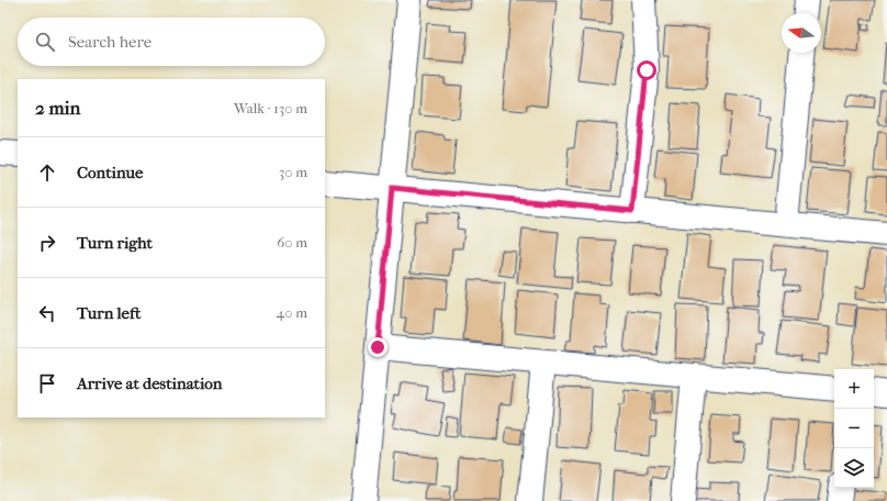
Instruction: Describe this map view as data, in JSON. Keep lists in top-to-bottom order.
{
  "north": "left",
  "page": {
    "search": "Search here",
    "heading": ["2 min", "Walk · 130 m"],
    "list": [
      ["Continue", "30 m"],
      ["Turn right", "60 m"],
      ["Turn left", "40 m"],
      "Arrive at destination"
    ],
    "map_buttons": ["+", "−"]
  }
}
